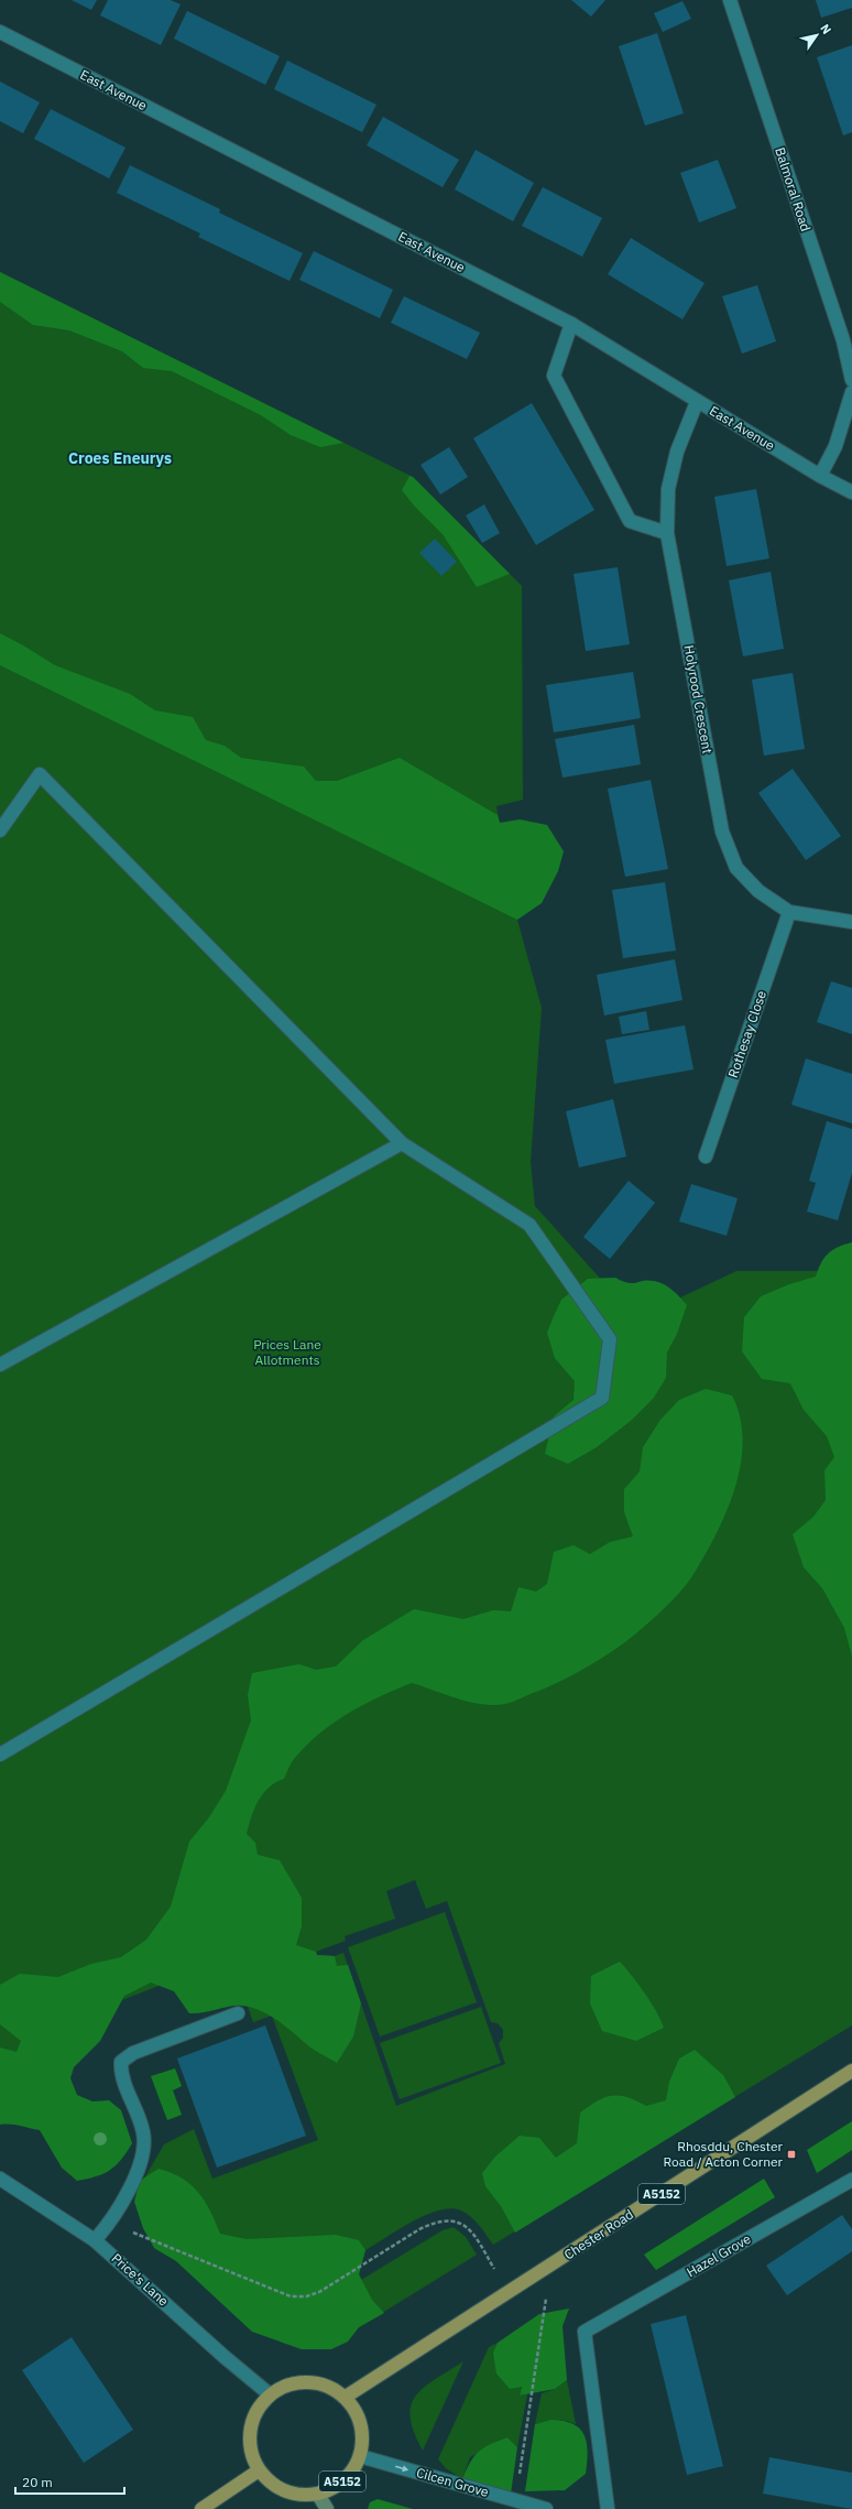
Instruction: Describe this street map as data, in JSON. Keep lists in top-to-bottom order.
{
  "streets": {
    "main road": ["A5152", "Chester Road"],
    "street": [
      "East Avenue",
      "Balmoral Road",
      "Holyrood Crescent",
      "Rothesay Close",
      "Hazel Grove",
      "Price's Lane",
      "Cilcen Grove"
    ]
  },
  "crossings": [
    ["East Avenue", "Holyrood Crescent"],
    ["Holyrood Crescent", "Rothesay Close"],
    ["A5152", "Chester Road"],
    ["A5152", "Price's Lane"],
    ["A5152", "Cilcen Grove"],
    ["Chester Road", "Price's Lane"],
    ["Chester Road", "Cilcen Grove"],
    ["Price's Lane", "Cilcen Grove"]
  ],
  "one_way": ["Cilcen Grove"],
  "districts": ["Croes Eneurys"],
  "parks": ["Prices Lane Allotments"],
  "places": {
    "transit": ["Rhosddu, Chester Road / Acton Corner"]
  },
  "scale_bar": "20 m",
  "north": "top right"
}
